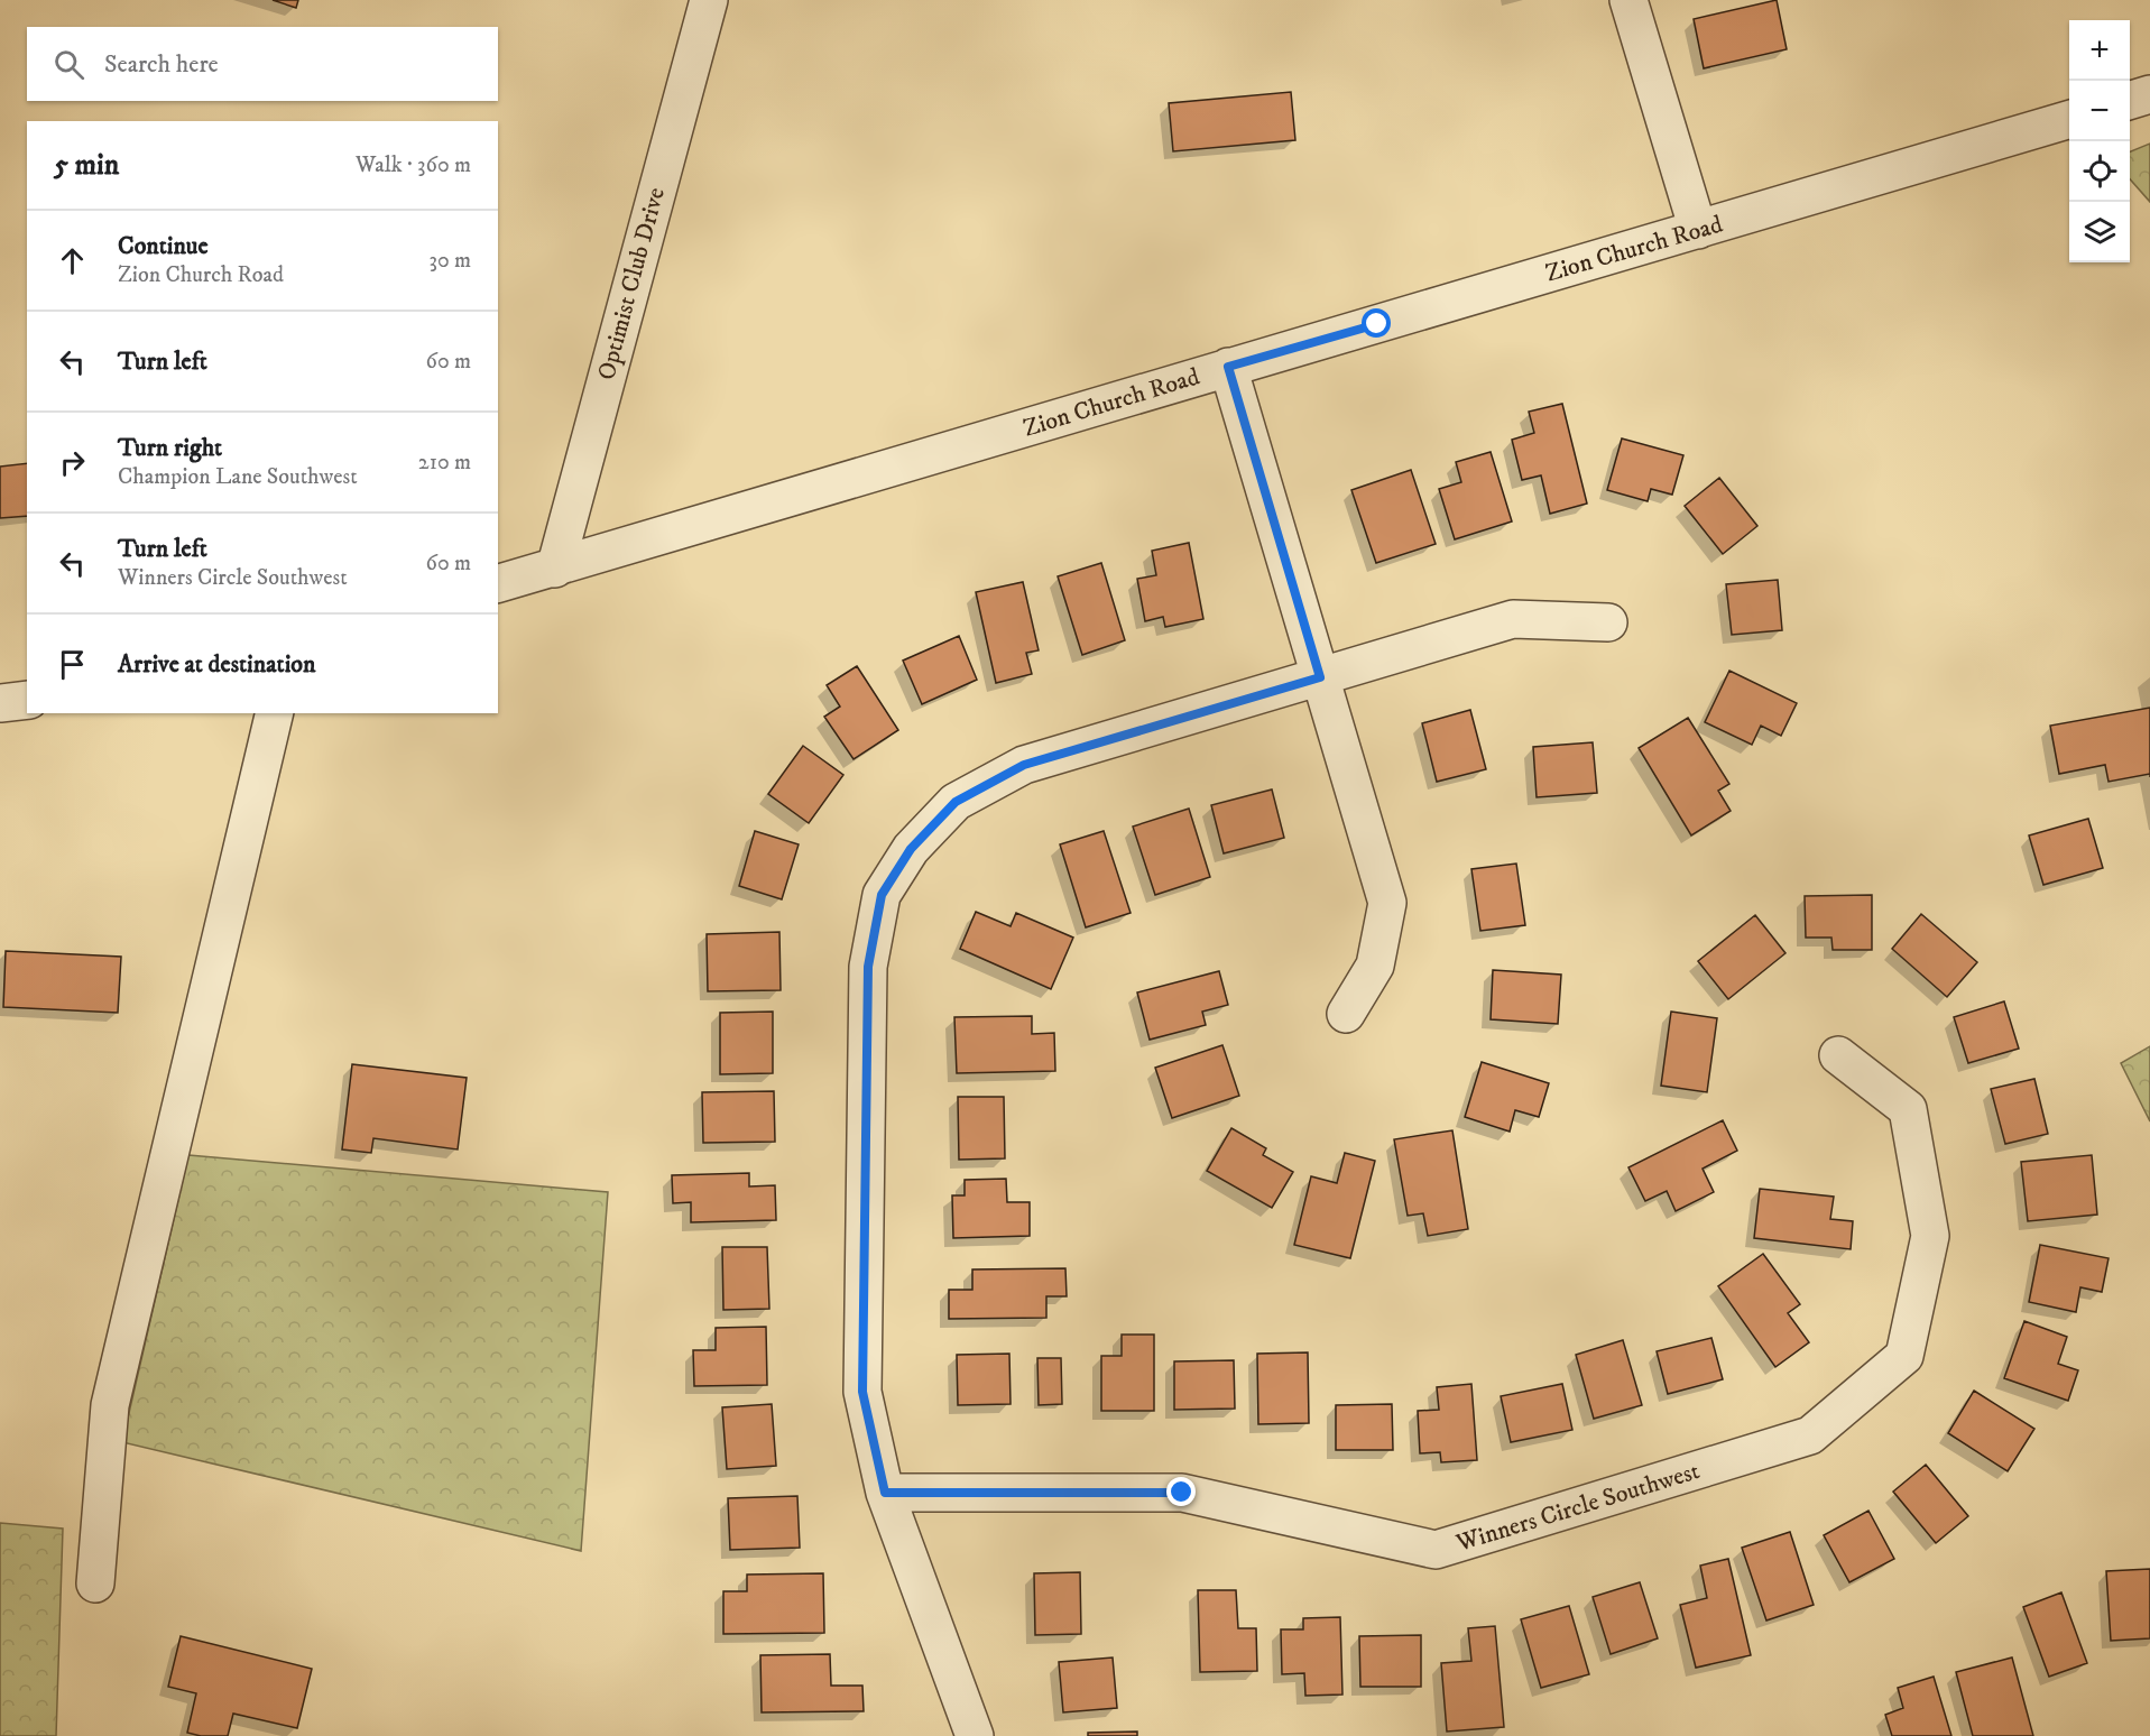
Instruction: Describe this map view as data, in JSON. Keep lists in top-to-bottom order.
{
  "streets": {
    "street": ["Zion Church Road", "Optimist Club Drive", "Winners Circle Southwest"]
  },
  "crossings": [
    ["Zion Church Road", "Optimist Club Drive"]
  ],
  "page": {
    "map_buttons": ["+", "−"],
    "search": "Search here",
    "heading": ["5 min", "Walk · 360 m"],
    "list": [
      ["Continue", "Zion Church Road", "30 m"],
      ["Turn left", "60 m"],
      ["Turn right", "Champion Lane Southwest", "210 m"],
      ["Turn left", "Winners Circle Southwest", "60 m"],
      "Arrive at destination"
    ]
  }
}
